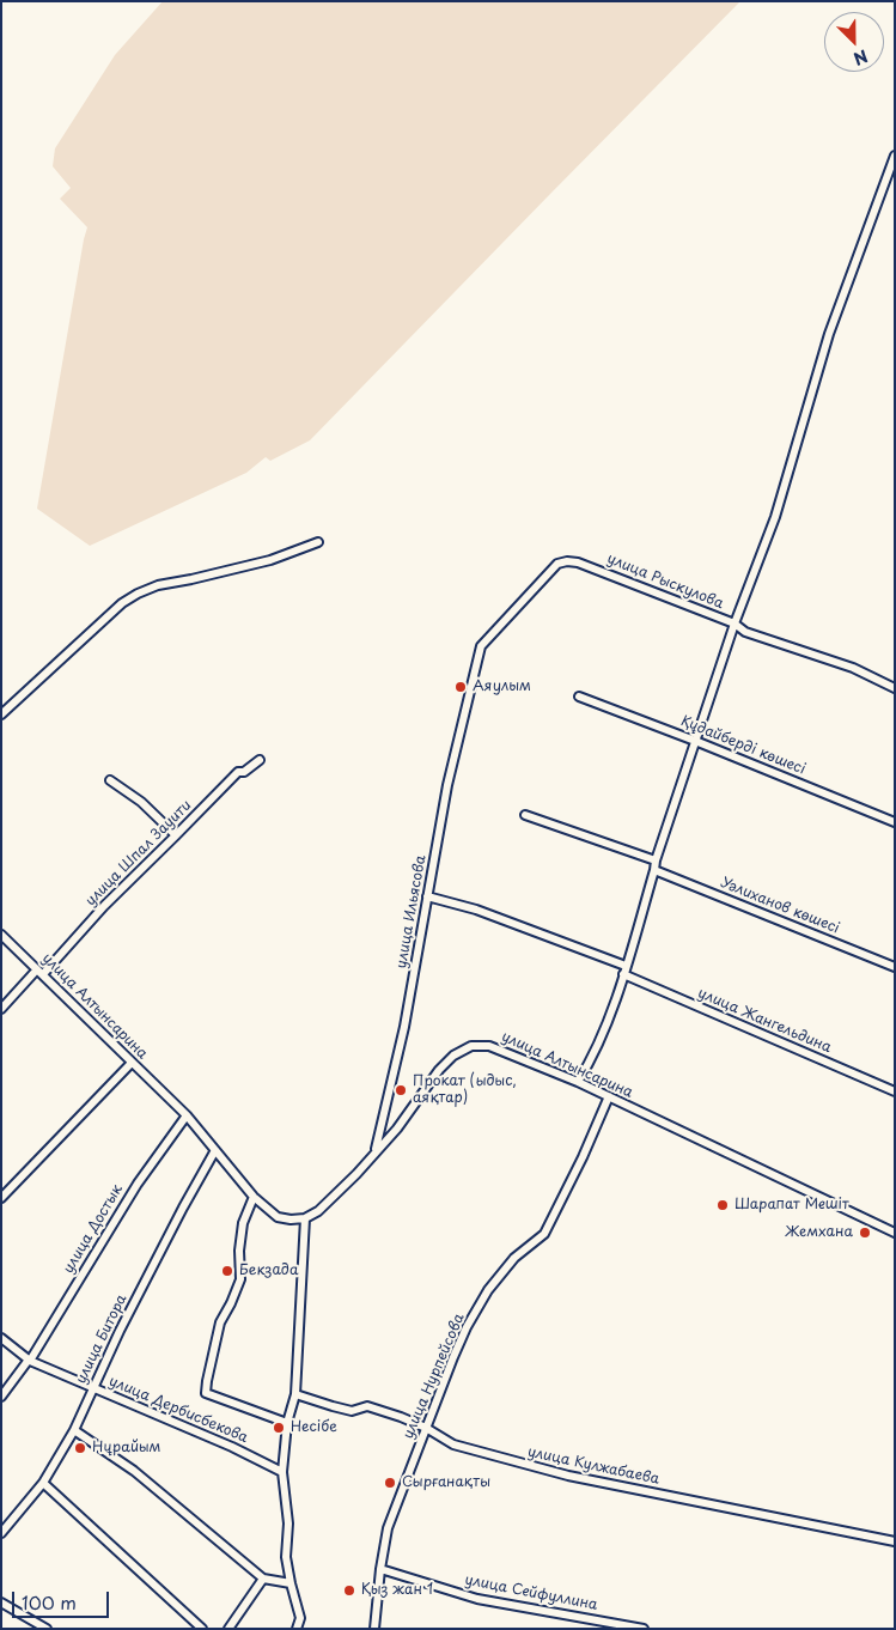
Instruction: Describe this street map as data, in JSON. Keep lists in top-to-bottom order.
{
  "streets": {
    "street": [
      "улица Рыскулова",
      "Құдайберді көшесі",
      "улица Шпал Зауити",
      "Уәлиханов көшесі",
      "улица Ильясова",
      "улица Алтынсарина",
      "улица Жангельдина",
      "улица Достык",
      "улица Битора",
      "улица Нурпейсова",
      "улица Дербисбекова",
      "улица Кулжабаева",
      "улица Сейфуллина"
    ]
  },
  "crossings": [
    ["улица Рыскулова", "улица Ильясова"],
    ["улица Шпал Зауити", "улица Алтынсарина"],
    ["улица Ильясова", "улица Алтынсарина"],
    ["улица Ильясова", "улица Жангельдина"],
    ["улица Алтынсарина", "улица Достык"],
    ["улица Алтынсарина", "улица Битора"],
    ["улица Алтынсарина", "улица Нурпейсова"],
    ["улица Достык", "улица Дербисбекова"],
    ["улица Битора", "улица Дербисбекова"],
    ["улица Нурпейсова", "улица Кулжабаева"],
    ["улица Нурпейсова", "улица Сейфуллина"]
  ],
  "places": [
    "Аяулым",
    "Прокат (ыдыс, аяқтар)",
    "Шарапат Мешіт",
    "Жемхана",
    "Бекзада",
    "Несібе",
    "Нұрайым",
    "Сырғанақты",
    "Қыз жан 1"
  ],
  "scale_bar": "100 m",
  "north": "bottom right"
}
